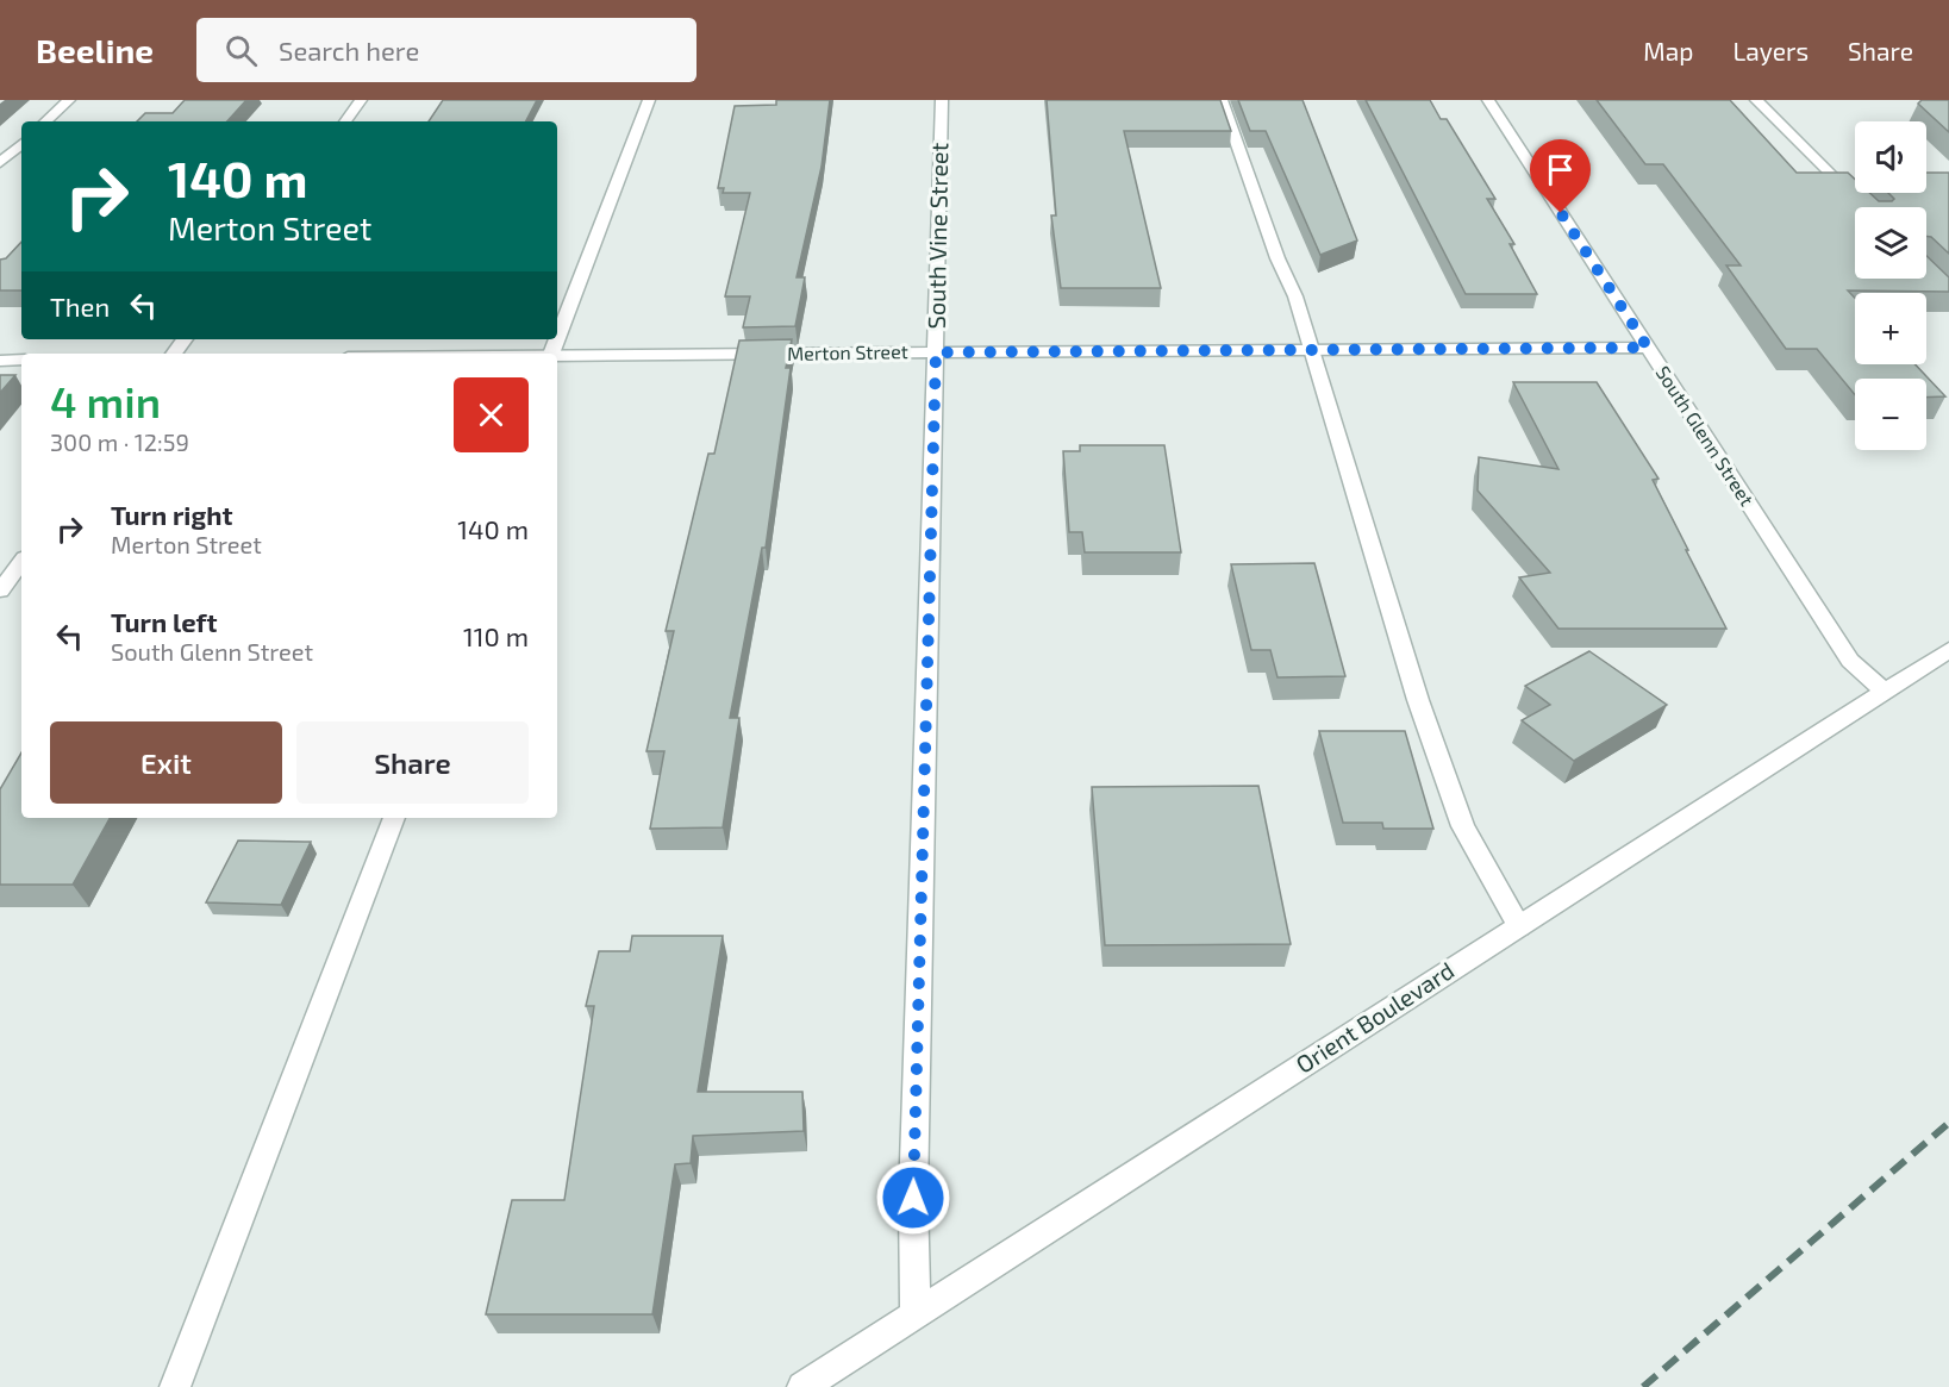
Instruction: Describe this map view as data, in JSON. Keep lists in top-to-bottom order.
{
  "streets": {
    "street": [
      "South Vine Street",
      "Merton Street",
      "South Glenn Street",
      "Orient Boulevard"
    ]
  },
  "crossings": [
    ["South Vine Street", "Merton Street"],
    ["South Vine Street", "Orient Boulevard"],
    ["Merton Street", "South Glenn Street"],
    ["South Glenn Street", "Orient Boulevard"]
  ],
  "page": {
    "header": "Beeline",
    "search": "Search here",
    "nav": ["Map", "Layers", "Share"],
    "map_buttons": ["+", "−"],
    "turn": ["140 m", "Merton Street"],
    "then": "Then",
    "heading": ["4 min", "300 m · 12:59"],
    "list": [
      {
        "name": "Turn right",
        "note": "Merton Street",
        "value": "140 m"
      },
      {
        "name": "Turn left",
        "note": "South Glenn Street",
        "value": "110 m"
      }
    ],
    "buttons": ["Exit", "Share"]
  }
}
